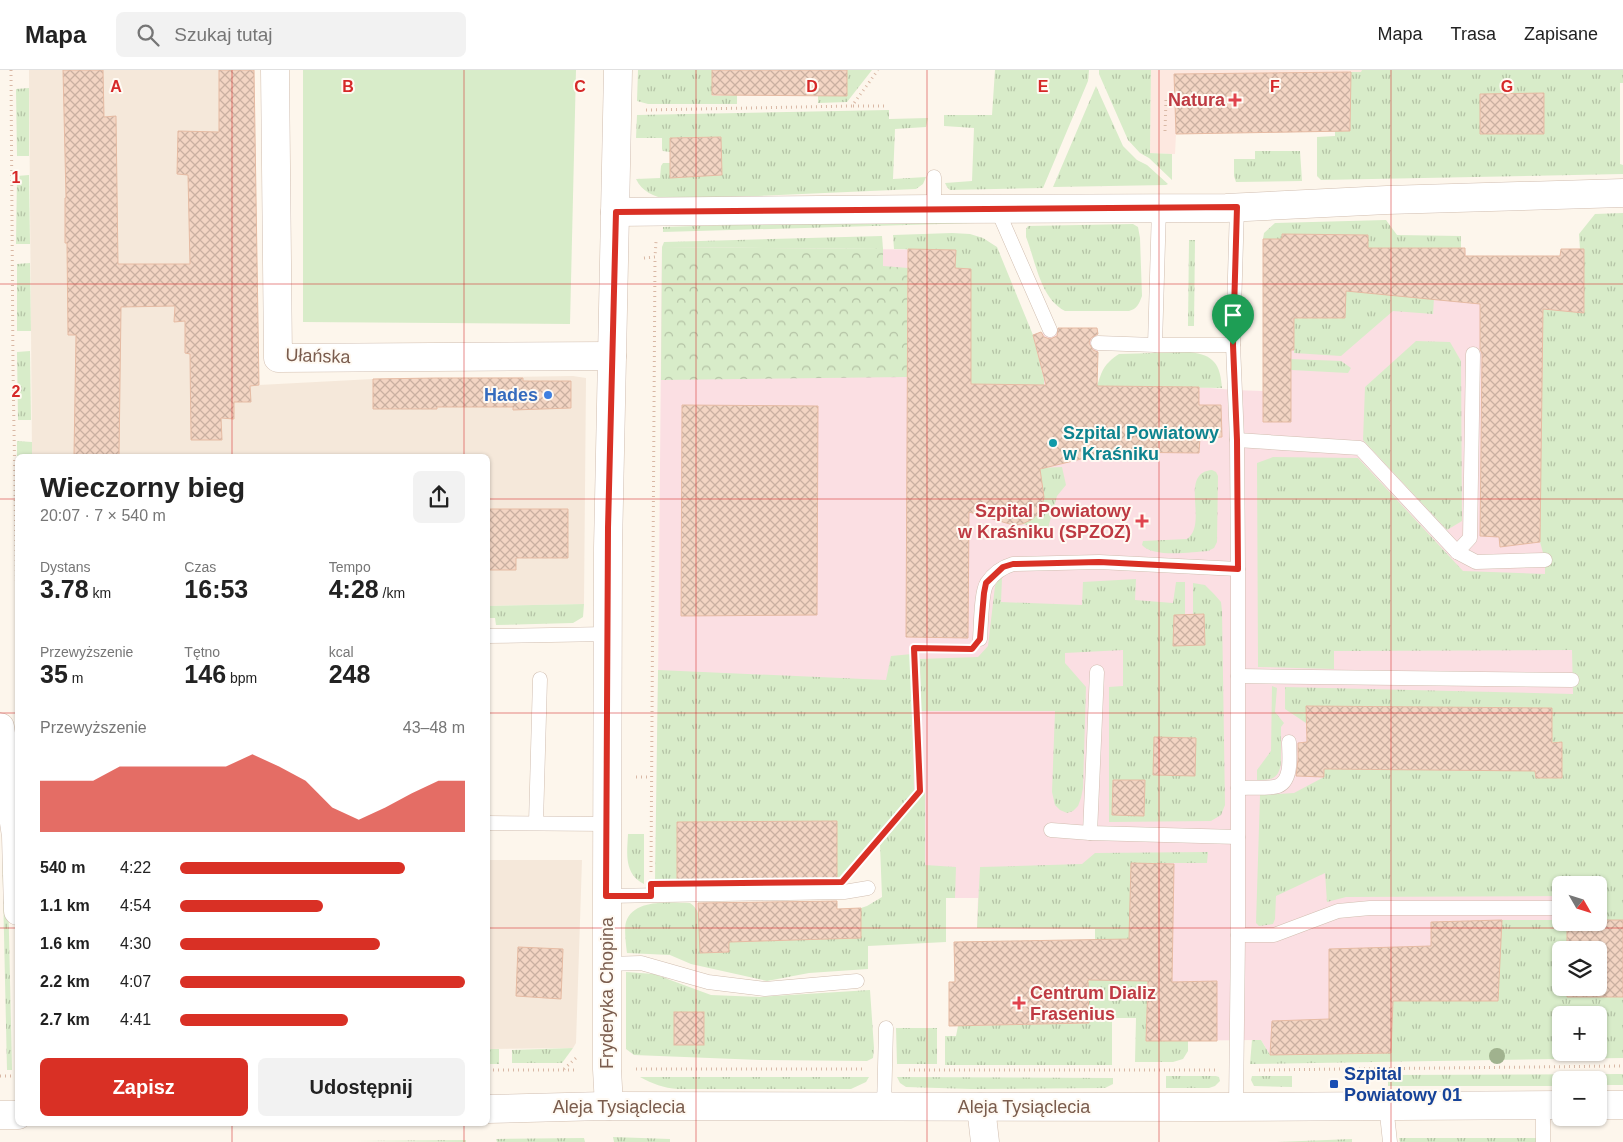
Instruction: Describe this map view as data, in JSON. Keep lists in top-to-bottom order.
{
  "streets": {
    "street": ["Ułańska", "Fryderyka Chopina", "Aleja Tysiąclecia"]
  },
  "crossings": [
    ["Ułańska", "Fryderyka Chopina"],
    ["Fryderyka Chopina", "Aleja Tysiąclecia"]
  ],
  "places": {
    "health": ["Natura", "Szpital Powiatowy w Kraśniku (SPZOZ)", "Centrum Dializ Frasenius"],
    "other": ["Hades", "Szpital Powiatowy w Kraśniku"],
    "transit": ["Szpital Powiatowy 01"]
  },
  "north": "bottom right",
  "page": {
    "header": "Mapa",
    "search": "Szukaj tutaj",
    "nav": ["Mapa", "Trasa", "Zapisane"],
    "heading": ["Wieczorny bieg", "20:07 · 7 × 540 m"],
    "stats": [
      ["Dystans", "3.78 km"],
      ["Czas", "16:53"],
      ["Tempo", "4:28 /km"],
      ["Przewyższenie", "35 m"],
      ["Tętno", "146 bpm"],
      ["kcal", "248"]
    ],
    "chart": ["Przewyższenie", "43–48 m"],
    "list": [
      {
        "name": "540 m",
        "note": "4:22"
      },
      {
        "name": "1.1 km",
        "note": "4:54"
      },
      {
        "name": "1.6 km",
        "note": "4:30"
      },
      {
        "name": "2.2 km",
        "note": "4:07"
      },
      {
        "name": "2.7 km",
        "note": "4:41"
      }
    ],
    "map_buttons": ["+", "−"],
    "buttons": ["Zapisz", "Udostępnij"]
  },
  "grid": {
    "columns": [
      "A",
      "B",
      "C",
      "D",
      "E",
      "F",
      "G"
    ],
    "rows": ["1", "2"]
  }
}
